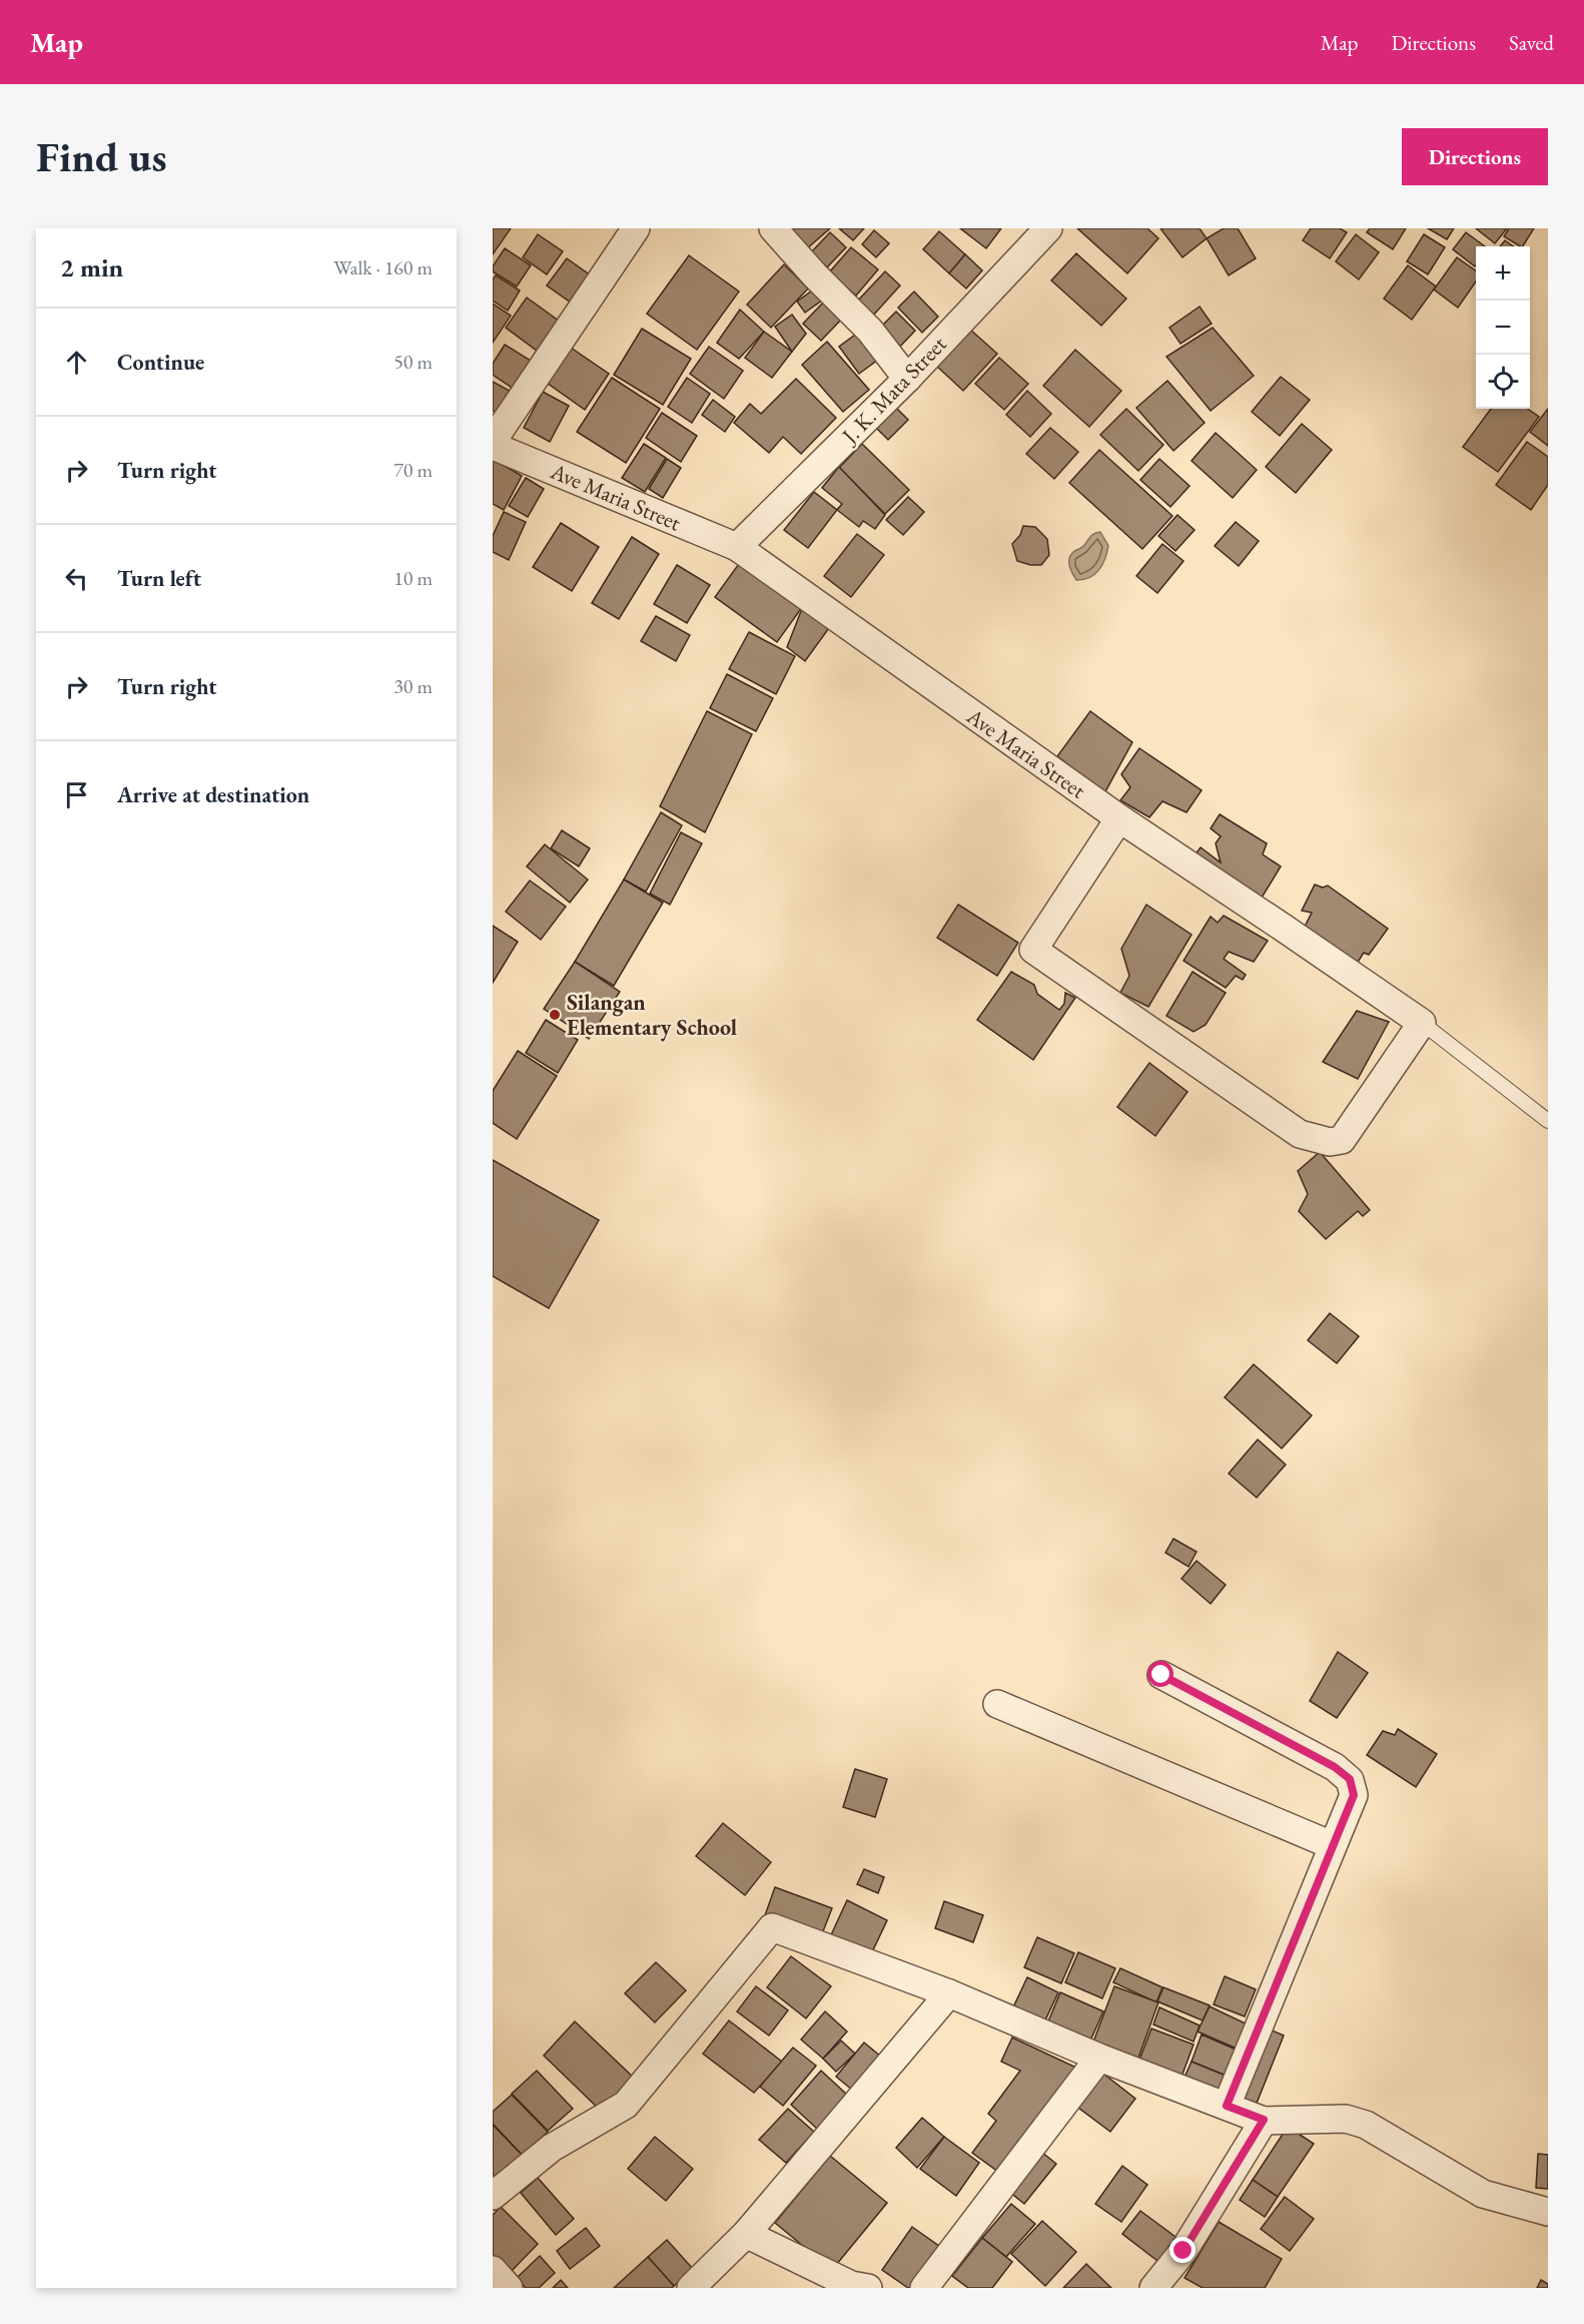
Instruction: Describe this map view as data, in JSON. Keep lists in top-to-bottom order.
{
  "streets": {
    "street": ["J. K. Mata Street", "Ave Maria Street"]
  },
  "crossings": [
    ["J. K. Mata Street", "Ave Maria Street"]
  ],
  "places": ["Silangan Elementary School"],
  "page": {
    "header": "Map",
    "nav": ["Map", "Directions", "Saved"],
    "buttons": "Directions",
    "title": "Find us",
    "heading": ["2 min", "Walk · 160 m"],
    "map_buttons": ["+", "−"],
    "list": [
      ["Continue", "50 m"],
      ["Turn right", "70 m"],
      ["Turn left", "10 m"],
      ["Turn right", "30 m"],
      "Arrive at destination"
    ]
  }
}
